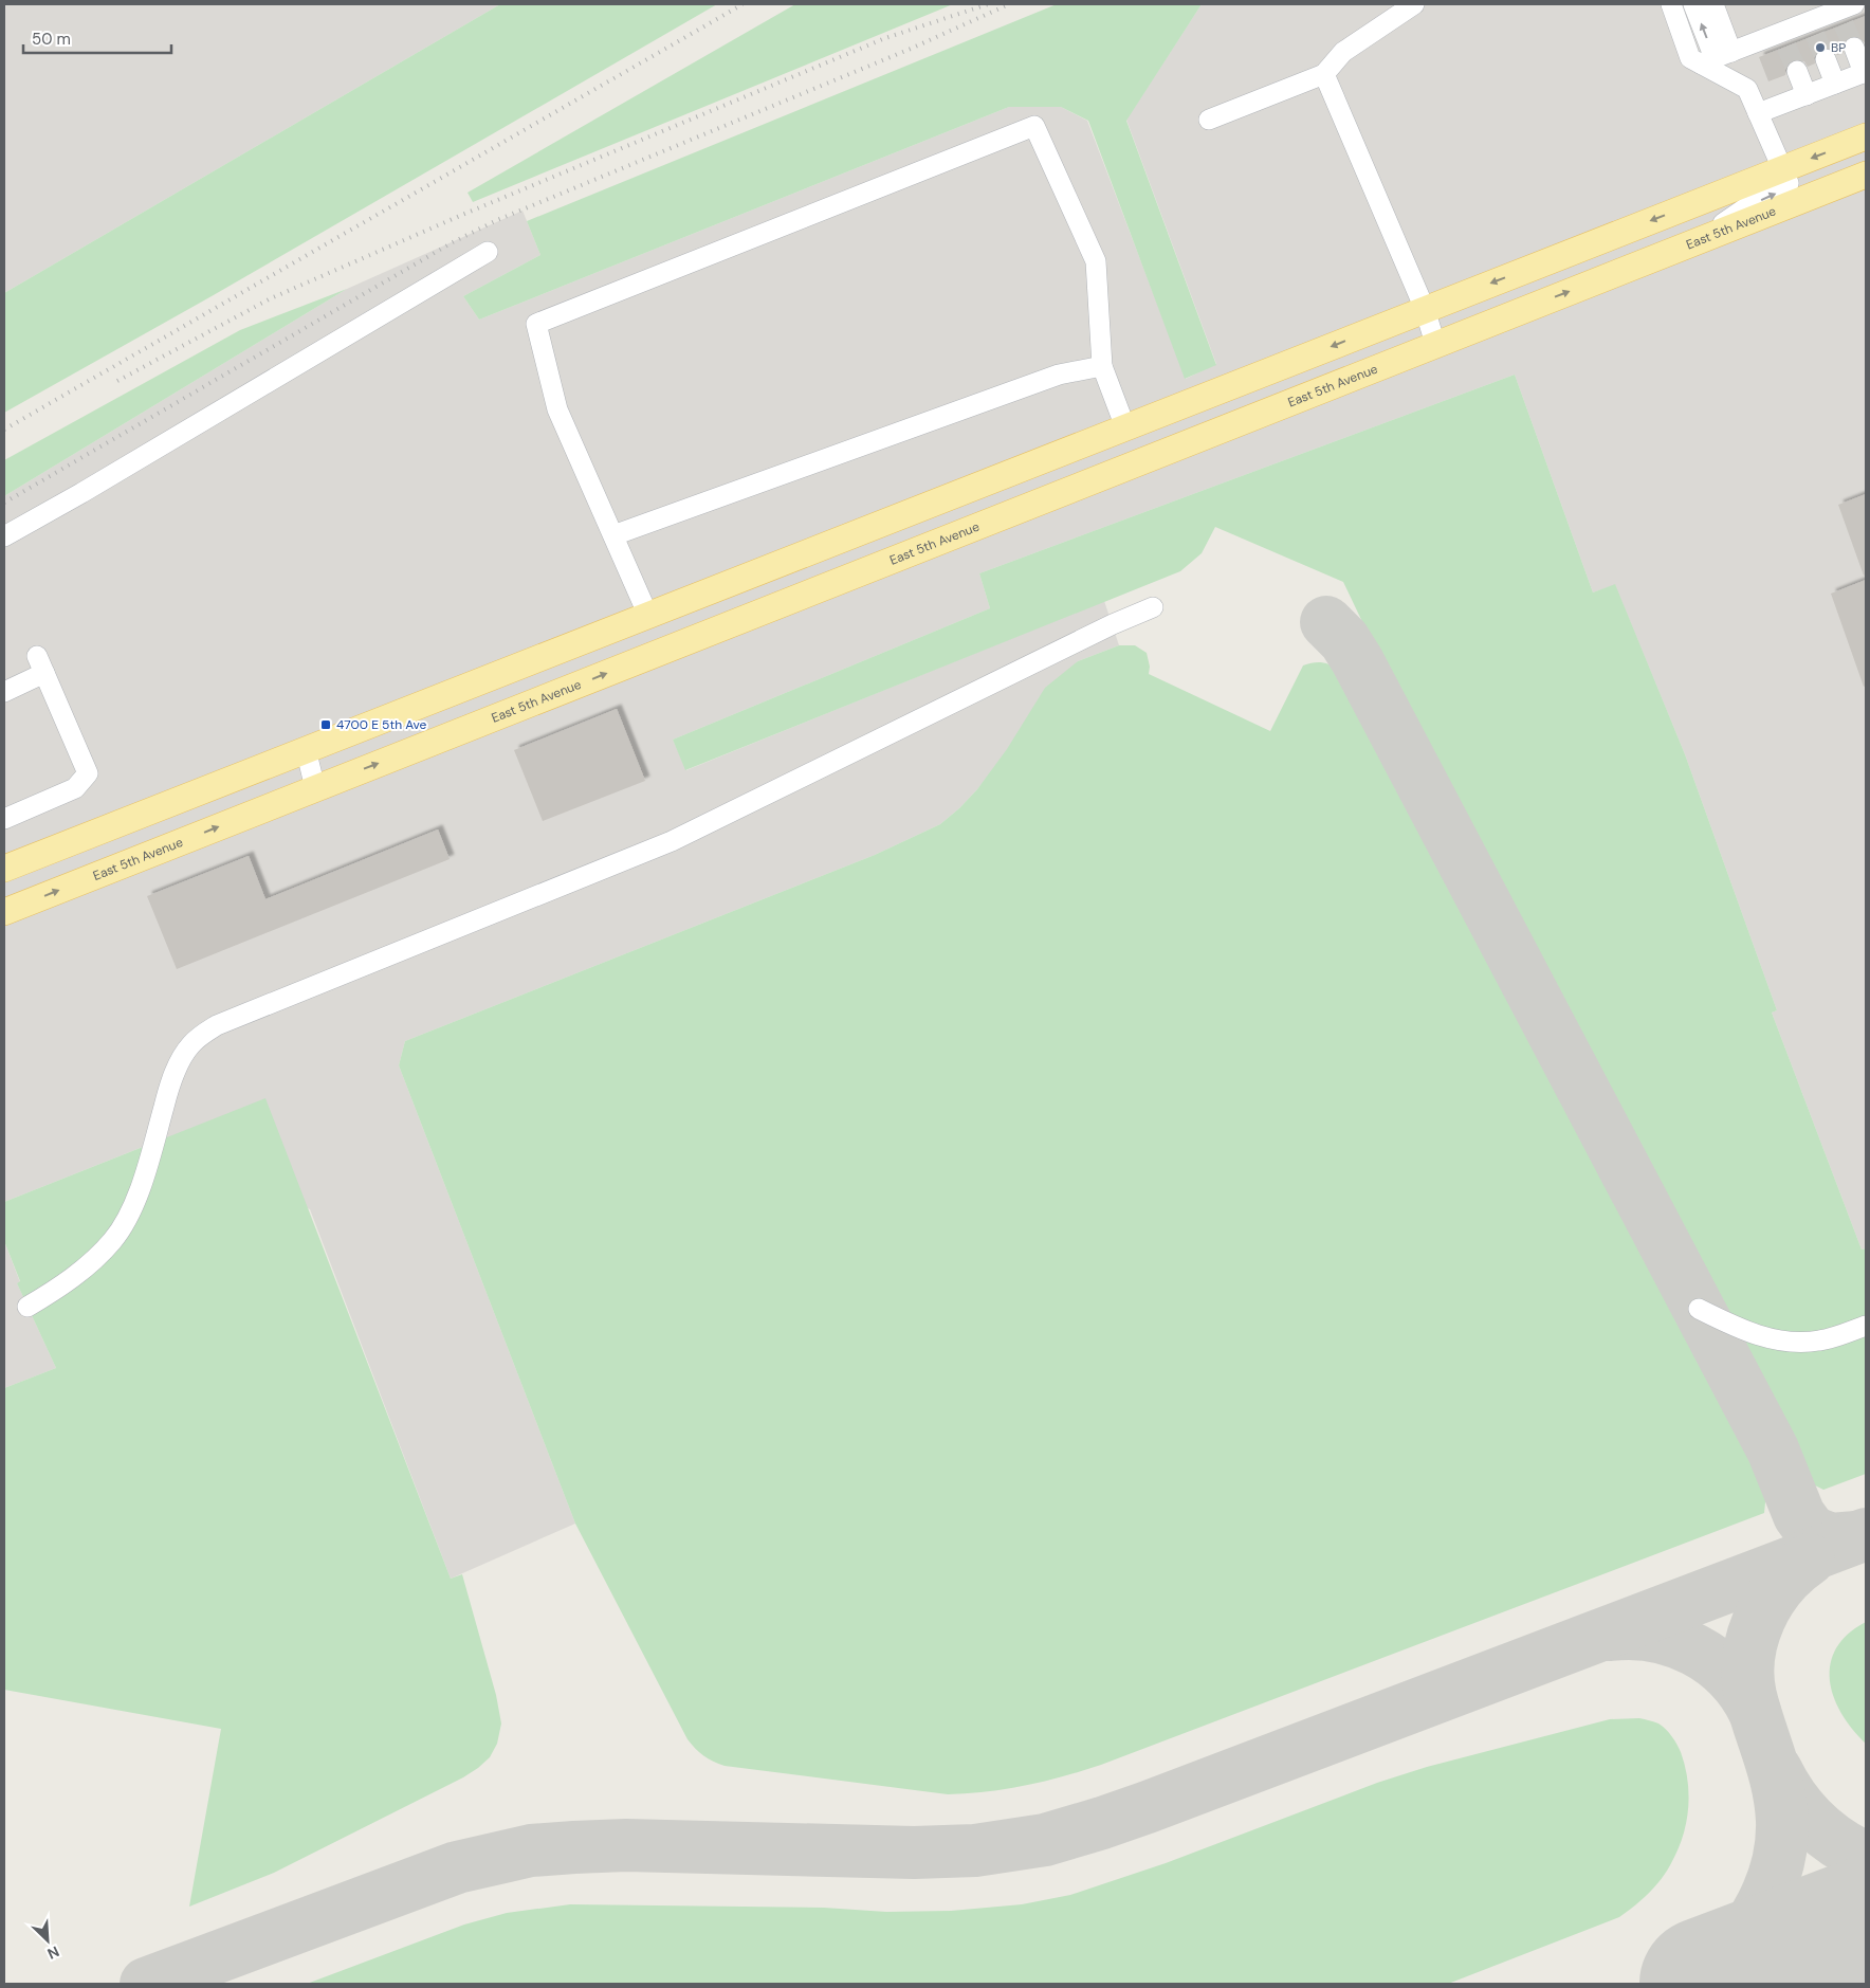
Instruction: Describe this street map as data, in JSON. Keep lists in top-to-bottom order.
{
  "streets": {
    "main road": ["East 5th Avenue"]
  },
  "places": {
    "other": ["BP"],
    "transit": ["4700 E 5th Ave"]
  },
  "scale_bar": "50 m",
  "north": "bottom right"
}
